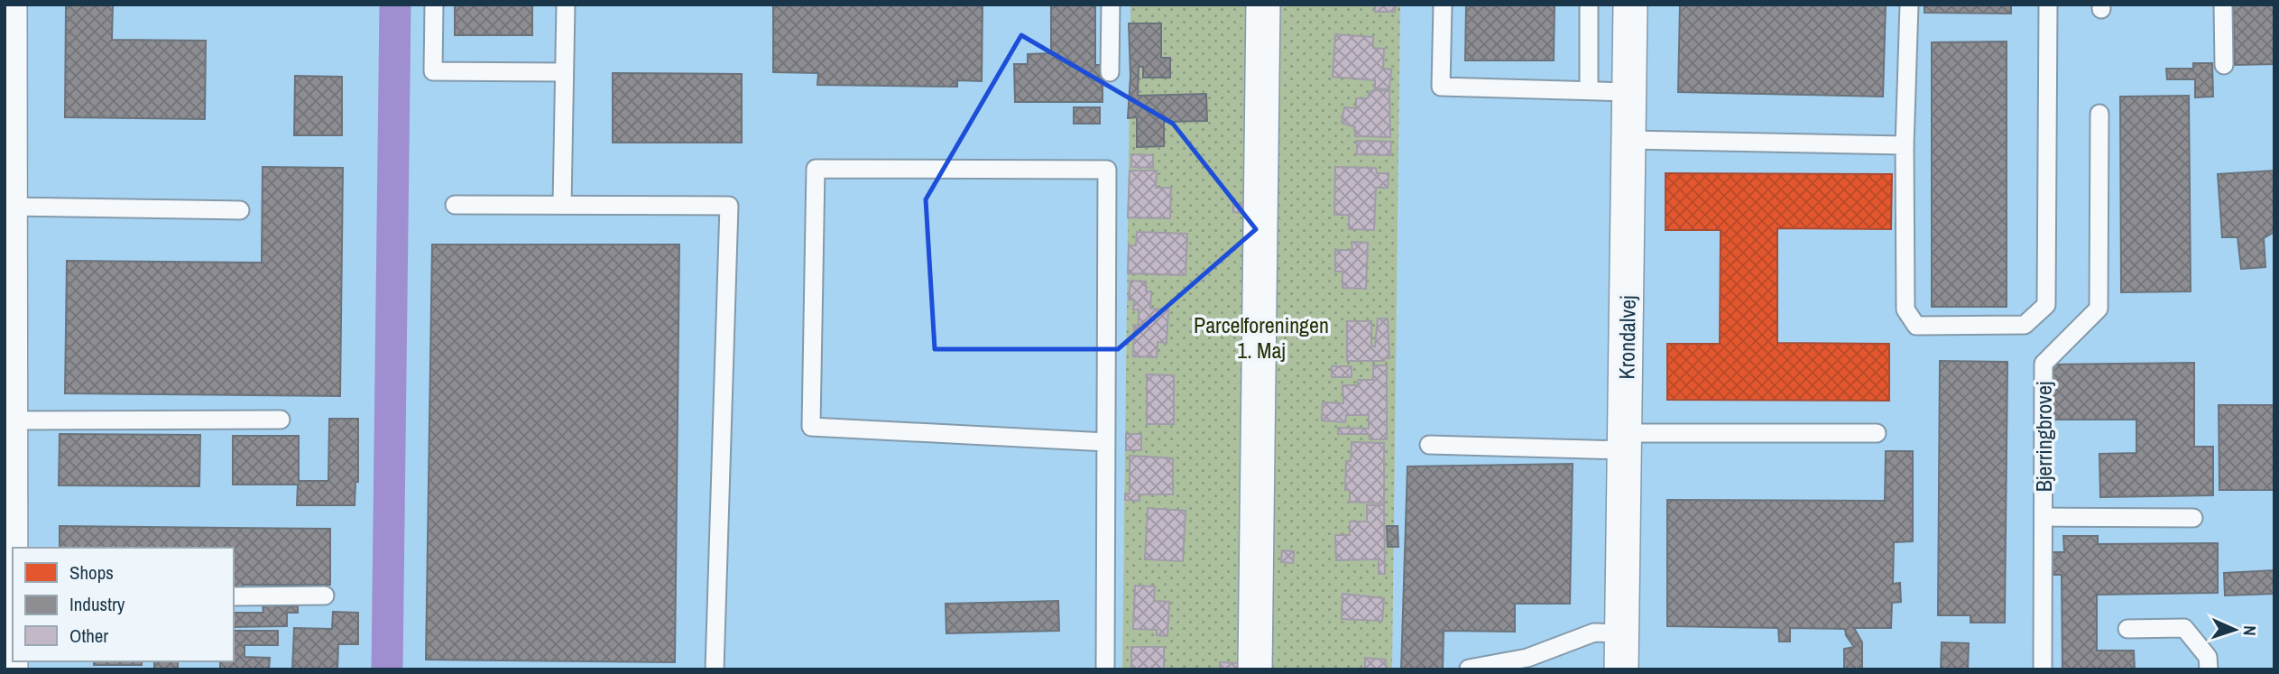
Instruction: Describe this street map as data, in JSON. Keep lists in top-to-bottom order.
{
  "streets": {
    "street": ["Krondalvej"],
    "lane": ["Bjerringbrovej"]
  },
  "parks": ["Parcelforeningen 1. Maj"],
  "legend": ["Shops", "Industry", "Other"],
  "north": "right"
}
